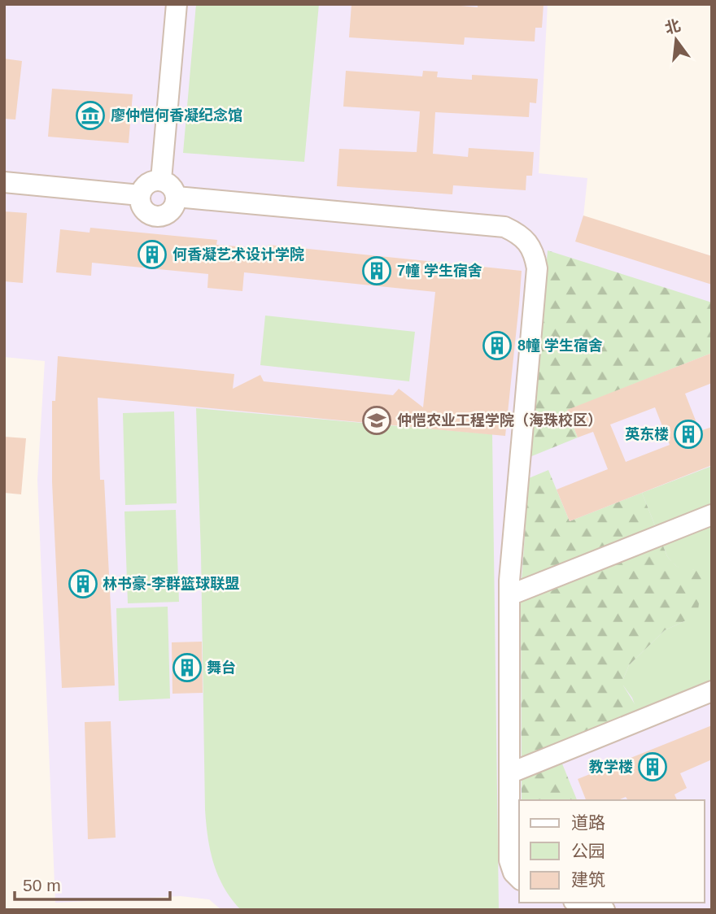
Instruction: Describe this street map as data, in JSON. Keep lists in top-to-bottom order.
{
  "places": {
    "museum": ["廖仲恺何香凝纪念馆"],
    "building": [
      "何香凝艺术设计学院",
      "7幢 学生宿舍",
      "8幢 学生宿舍",
      "英东楼",
      "林书豪-李群篮球联盟",
      "舞台",
      "教学楼"
    ],
    "school or university": ["仲恺农业工程学院（海珠校区）"]
  },
  "legend": ["道路", "公园", "建筑"],
  "scale_bar": "50 m",
  "north": "top"
}
